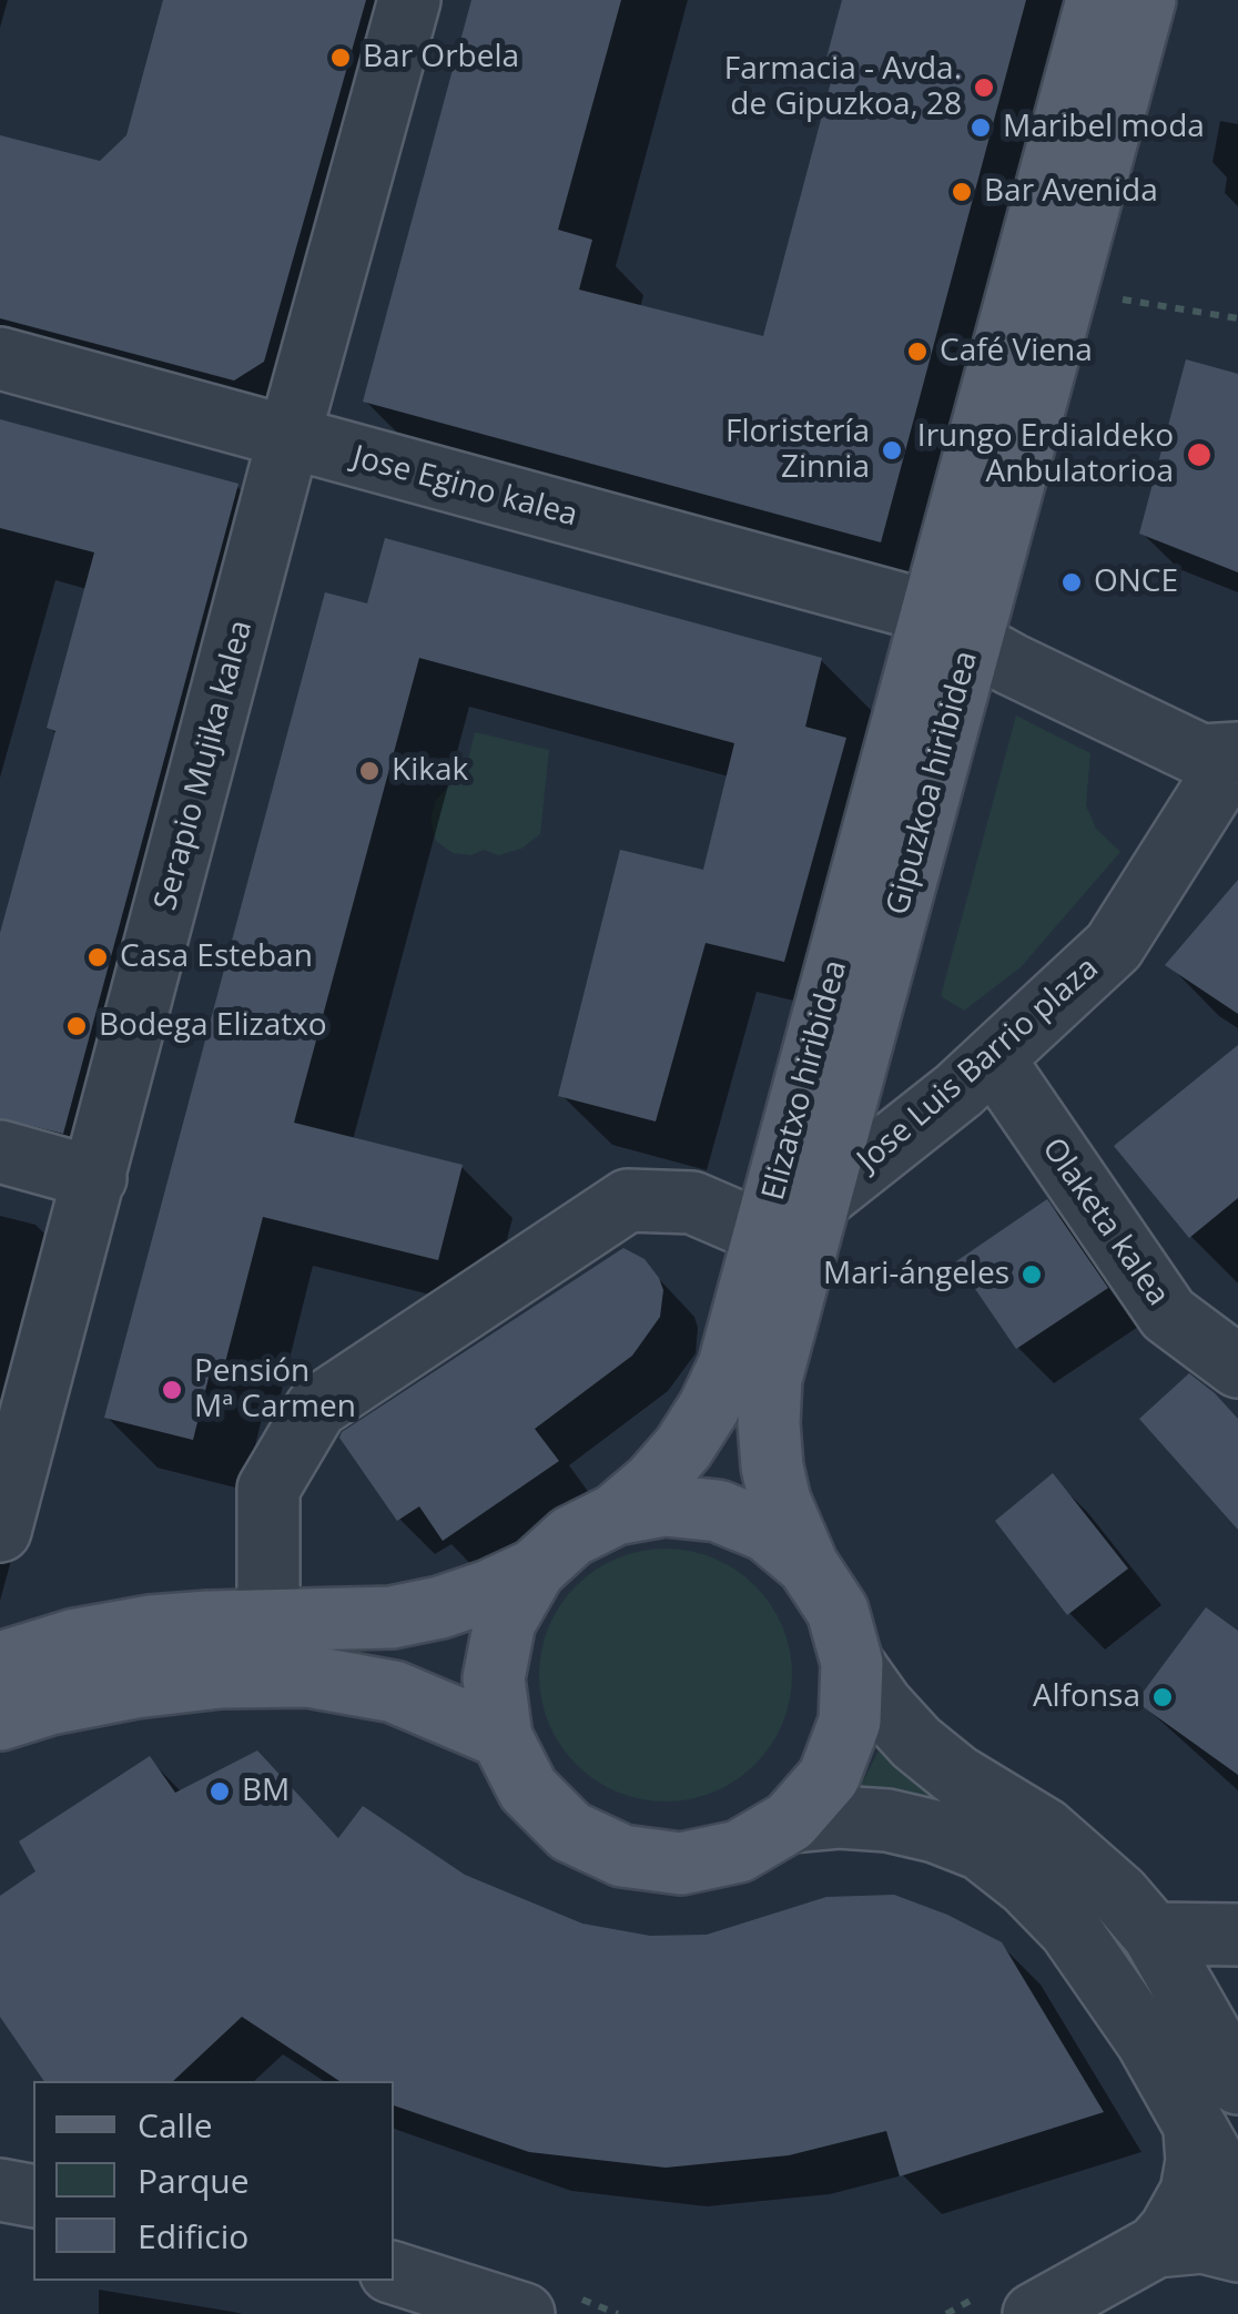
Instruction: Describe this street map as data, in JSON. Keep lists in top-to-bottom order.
{
  "streets": {
    "main road": ["Gipuzkoa hiribidea", "Elizatxo hiribidea"],
    "street": [
      "Jose Egino kalea",
      "Serapio Mujika kalea",
      "Jose Luis Barrio plaza",
      "Olaketa kalea"
    ]
  },
  "crossings": [
    ["Jose Egino kalea", "Serapio Mujika kalea"],
    ["Jose Egino kalea", "Gipuzkoa hiribidea"],
    ["Jose Egino kalea", "Jose Luis Barrio plaza"],
    ["Jose Egino kalea", "Elizatxo hiribidea"],
    ["Gipuzkoa hiribidea", "Jose Luis Barrio plaza"],
    ["Gipuzkoa hiribidea", "Elizatxo hiribidea"],
    ["Jose Luis Barrio plaza", "Olaketa kalea"]
  ],
  "places": [
    "Bar Orbela",
    "Farmacia - Avda. de Gipuzkoa, 28",
    "Maribel moda",
    "Bar Avenida",
    "Café Viena",
    "Floristería Zinnia",
    "Irungo Erdialdeko Anbulatorioa",
    "ONCE",
    "Kikak",
    "Casa Esteban",
    "Bodega Elizatxo",
    "Mari-ángeles",
    "Pensión Mª Carmen",
    "Alfonsa",
    "BM"
  ],
  "legend": ["Calle", "Parque", "Edificio"]
}
